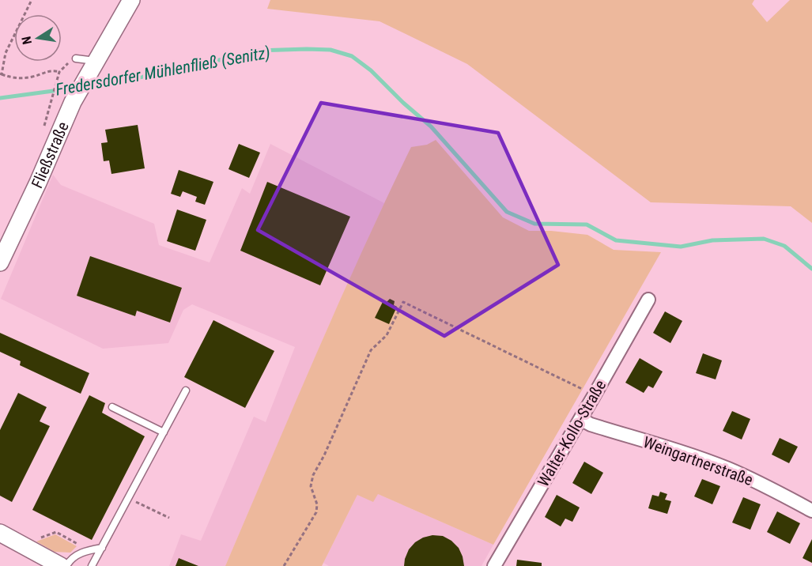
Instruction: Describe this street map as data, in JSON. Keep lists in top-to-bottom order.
{
  "streets": {
    "street": ["Fließstraße", "Walter-Kollo-Straße", "Weingartnerstraße"]
  },
  "crossings": [
    ["Walter-Kollo-Straße", "Weingartnerstraße"]
  ],
  "water": ["Fredersdorfer Mühlenfließ (Senitz)"],
  "north": "left"
}
